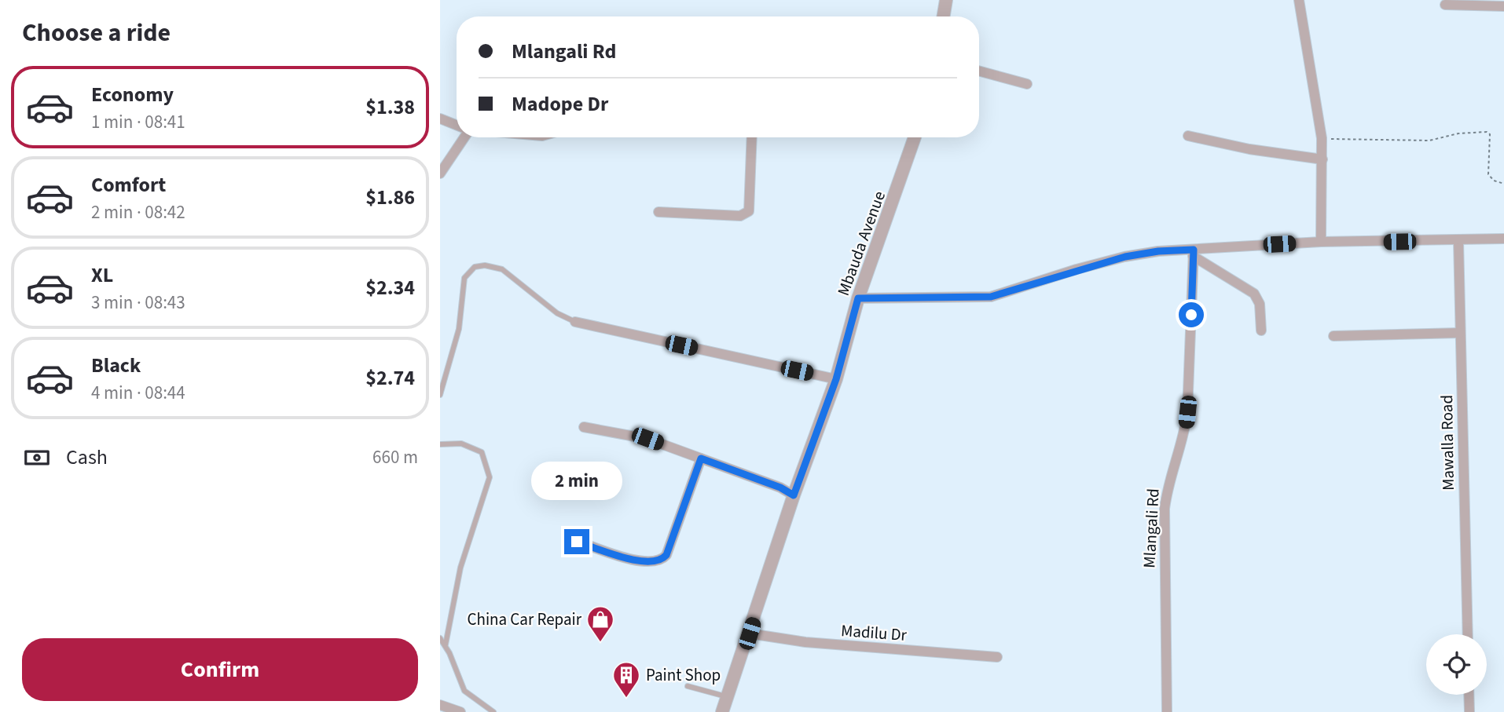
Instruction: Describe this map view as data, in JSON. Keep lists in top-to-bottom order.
{
  "streets": {
    "street": [
      "Mbauda Avenue",
      "Mawalla Road",
      "Mlangali Rd",
      "Madilu Dr"
    ]
  },
  "crossings": [
    ["Mbauda Avenue", "Madilu Dr"]
  ],
  "places": {
    "shop": ["China Car Repair"],
    "building": ["Paint Shop"]
  },
  "page": {
    "heading": "Choose a ride",
    "banner": ["Mlangali Rd", "Madope Dr"],
    "list": [
      {
        "name": "Economy",
        "note": "1 min · 08:41",
        "value": "$1.38"
      },
      {
        "name": "Comfort",
        "note": "2 min · 08:42",
        "value": "$1.86"
      },
      {
        "name": "XL",
        "note": "3 min · 08:43",
        "value": "$2.34"
      },
      {
        "name": "Black",
        "note": "4 min · 08:44",
        "value": "$2.74"
      }
    ],
    "pay": ["Cash", "660 m"],
    "bubble": "2 min",
    "buttons": "Confirm"
  }
}
